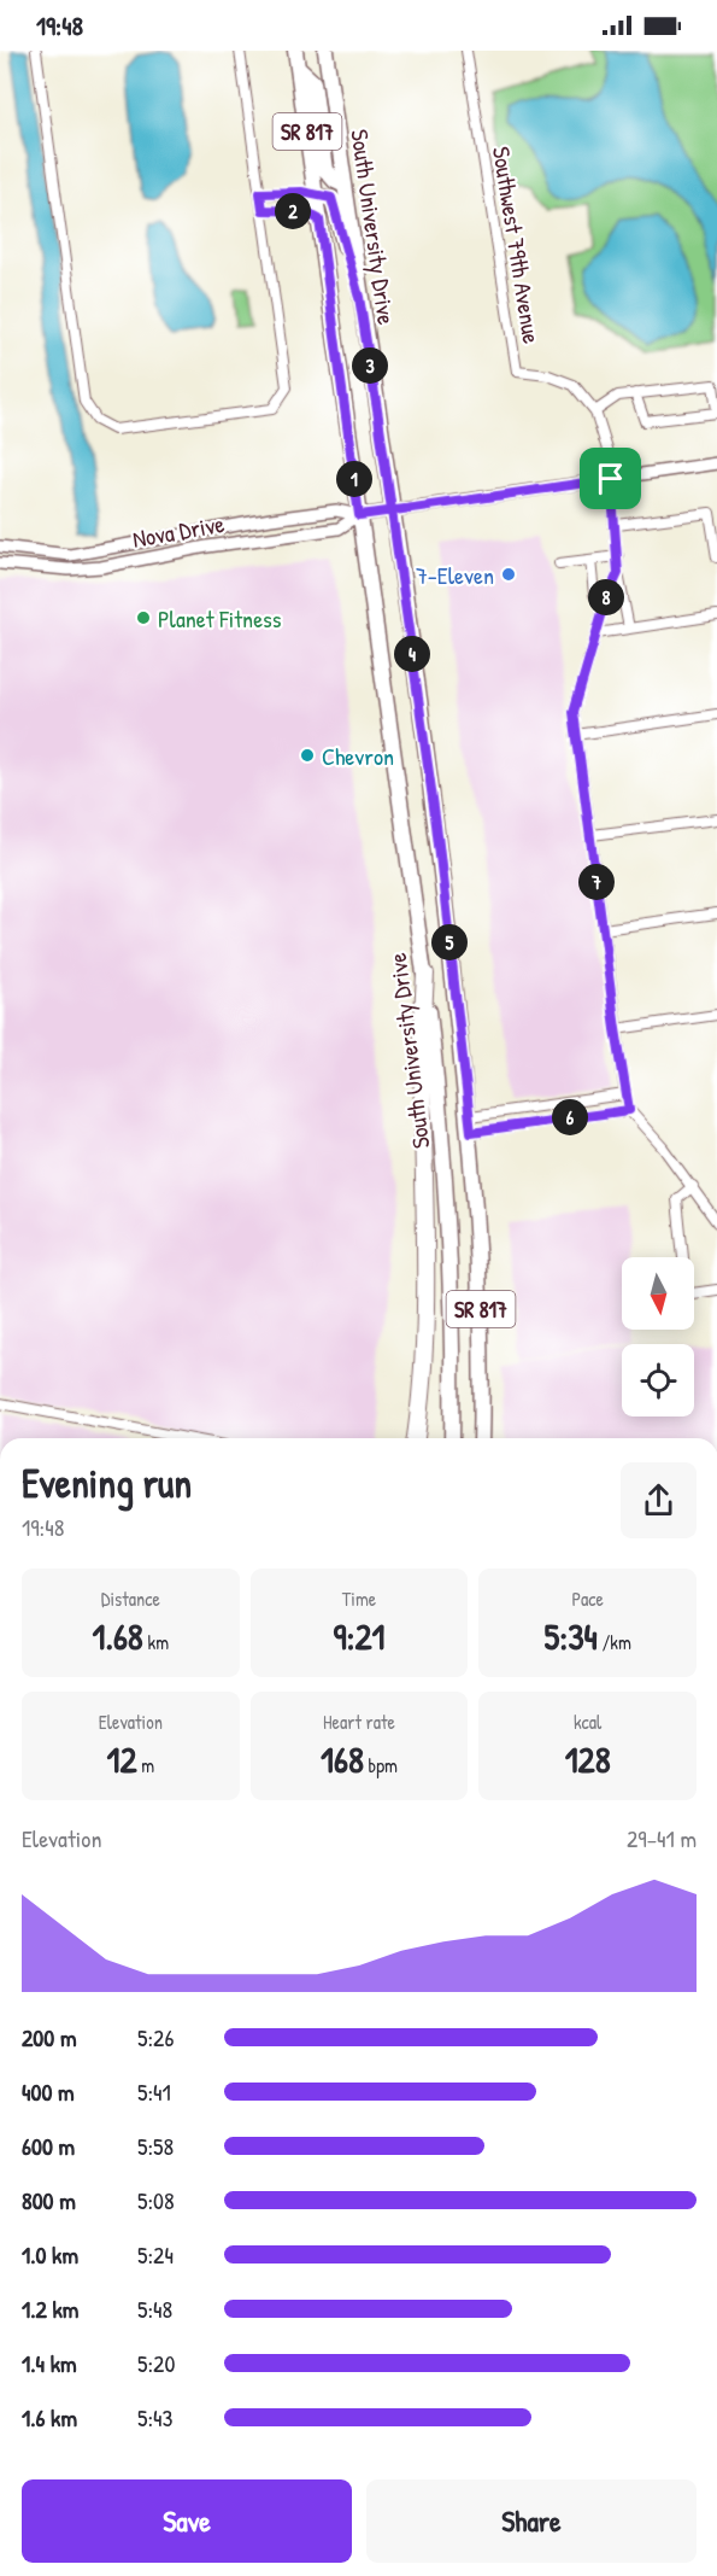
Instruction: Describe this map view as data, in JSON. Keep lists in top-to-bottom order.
{
  "streets": {
    "main road": ["SR 817", "South University Drive"],
    "street": ["Southwest 79th Avenue", "Nova Drive"]
  },
  "crossings": [
    ["South University Drive", "Nova Drive"],
    ["Southwest 79th Avenue", "Nova Drive"]
  ],
  "places": ["7-Eleven", "Planet Fitness", "Chevron"],
  "north": "bottom",
  "page": {
    "status": "19:48",
    "pins": [
      "2",
      "3",
      "1",
      "8",
      "4",
      "7",
      "5",
      "6"
    ],
    "heading": ["Evening run", "19:48"],
    "stats": [
      ["Distance", "1.68 km"],
      ["Time", "9:21"],
      ["Pace", "5:34 /km"],
      ["Elevation", "12 m"],
      ["Heart rate", "168 bpm"],
      ["kcal", "128"]
    ],
    "chart": ["Elevation", "29–41 m"],
    "list": [
      {
        "name": "200 m",
        "note": "5:26"
      },
      {
        "name": "400 m",
        "note": "5:41"
      },
      {
        "name": "600 m",
        "note": "5:58"
      },
      {
        "name": "800 m",
        "note": "5:08"
      },
      {
        "name": "1.0 km",
        "note": "5:24"
      },
      {
        "name": "1.2 km",
        "note": "5:48"
      },
      {
        "name": "1.4 km",
        "note": "5:20"
      },
      {
        "name": "1.6 km",
        "note": "5:43"
      }
    ],
    "buttons": ["Save", "Share"]
  }
}
